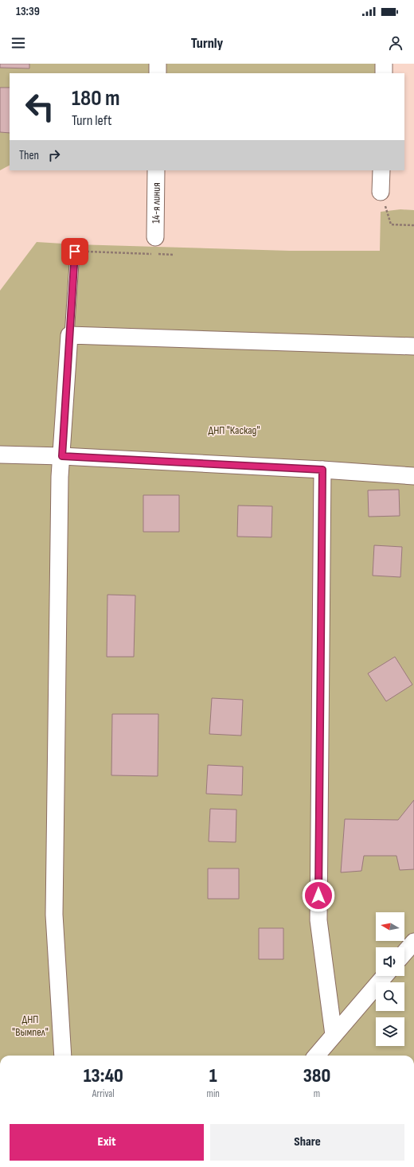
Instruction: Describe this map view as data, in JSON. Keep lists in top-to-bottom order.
{
  "streets": {
    "street": ["14-я линия"]
  },
  "parks": ["ДНП \"Каскад\"", "ДНП \"Вымпел\""],
  "north": "left",
  "page": {
    "status": "13:39",
    "header": "Turnly",
    "turn": ["180 m", "Turn left"],
    "then": "Then",
    "eta": [
      "13:40",
      "Arrival",
      "1",
      "min",
      "380",
      "m"
    ],
    "buttons": ["Exit", "Share"]
  }
}
